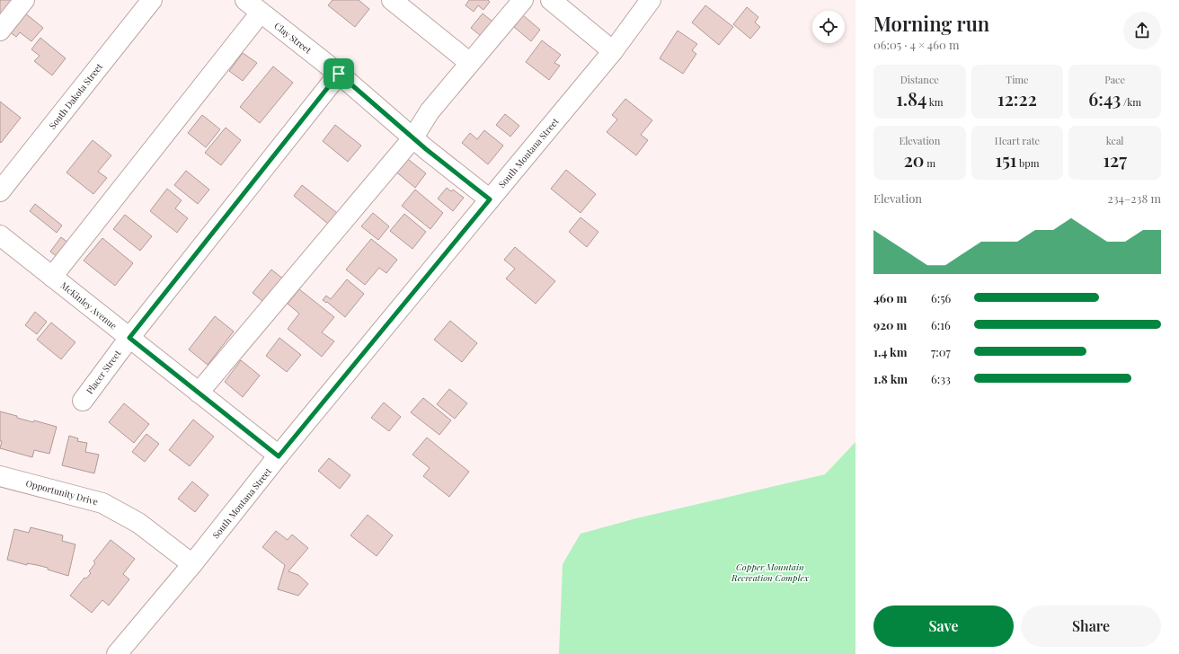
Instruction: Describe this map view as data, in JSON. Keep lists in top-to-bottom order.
{
  "streets": {
    "street": [
      "Clay Street",
      "South Dakota Street",
      "South Montana Street",
      "McKinley Avenue",
      "Placer Street",
      "Opportunity Drive"
    ]
  },
  "crossings": [
    ["Clay Street", "South Montana Street"],
    ["Clay Street", "Placer Street"],
    ["South Montana Street", "McKinley Avenue"],
    ["South Montana Street", "Opportunity Drive"],
    ["McKinley Avenue", "Placer Street"]
  ],
  "parks": ["Copper Mountain Recreation Complex"],
  "page": {
    "heading": ["Morning run", "06:05 · 4 × 460 m"],
    "stats": [
      ["Distance", "1.84 km"],
      ["Time", "12:22"],
      ["Pace", "6:43 /km"],
      ["Elevation", "20 m"],
      ["Heart rate", "151 bpm"],
      ["kcal", "127"]
    ],
    "chart": ["Elevation", "234–238 m"],
    "list": [
      {
        "name": "460 m",
        "note": "6:56"
      },
      {
        "name": "920 m",
        "note": "6:16"
      },
      {
        "name": "1.4 km",
        "note": "7:07"
      },
      {
        "name": "1.8 km",
        "note": "6:33"
      }
    ],
    "buttons": ["Save", "Share"]
  }
}
